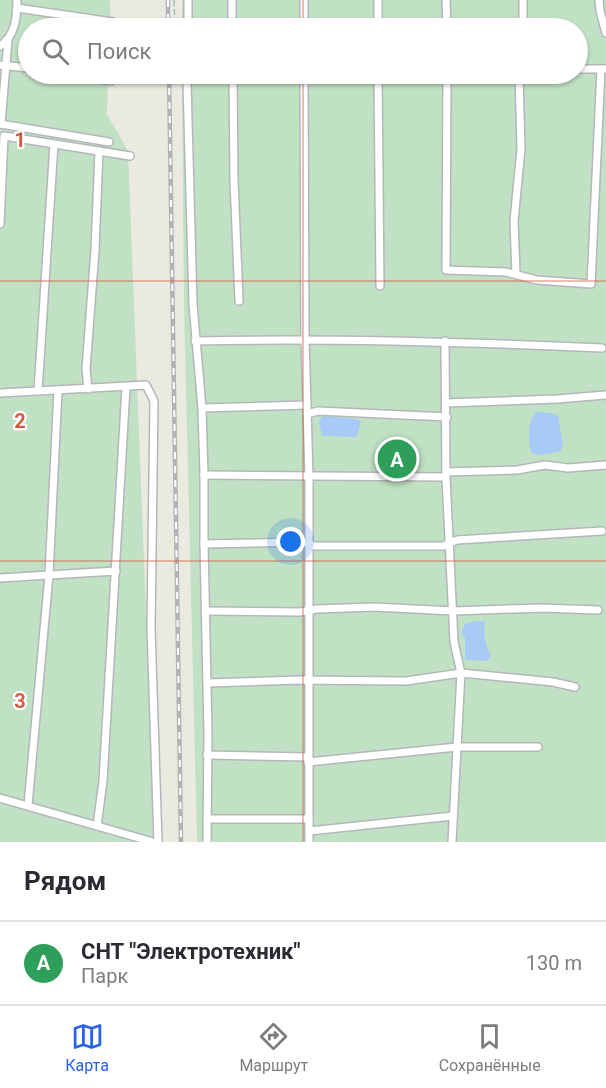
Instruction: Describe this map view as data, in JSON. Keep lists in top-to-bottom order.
{
  "page": {
    "search": "Поиск",
    "pins": "A",
    "heading": "Рядом",
    "list": [
      {
        "mark": "A",
        "name": "СНТ \"Электротехник\"",
        "note": "Парк",
        "value": "130 m"
      }
    ],
    "nav": ["Карта", "Маршрут", "Сохранённые"]
  },
  "grid": {
    "rows": ["1", "2", "3"]
  }
}
